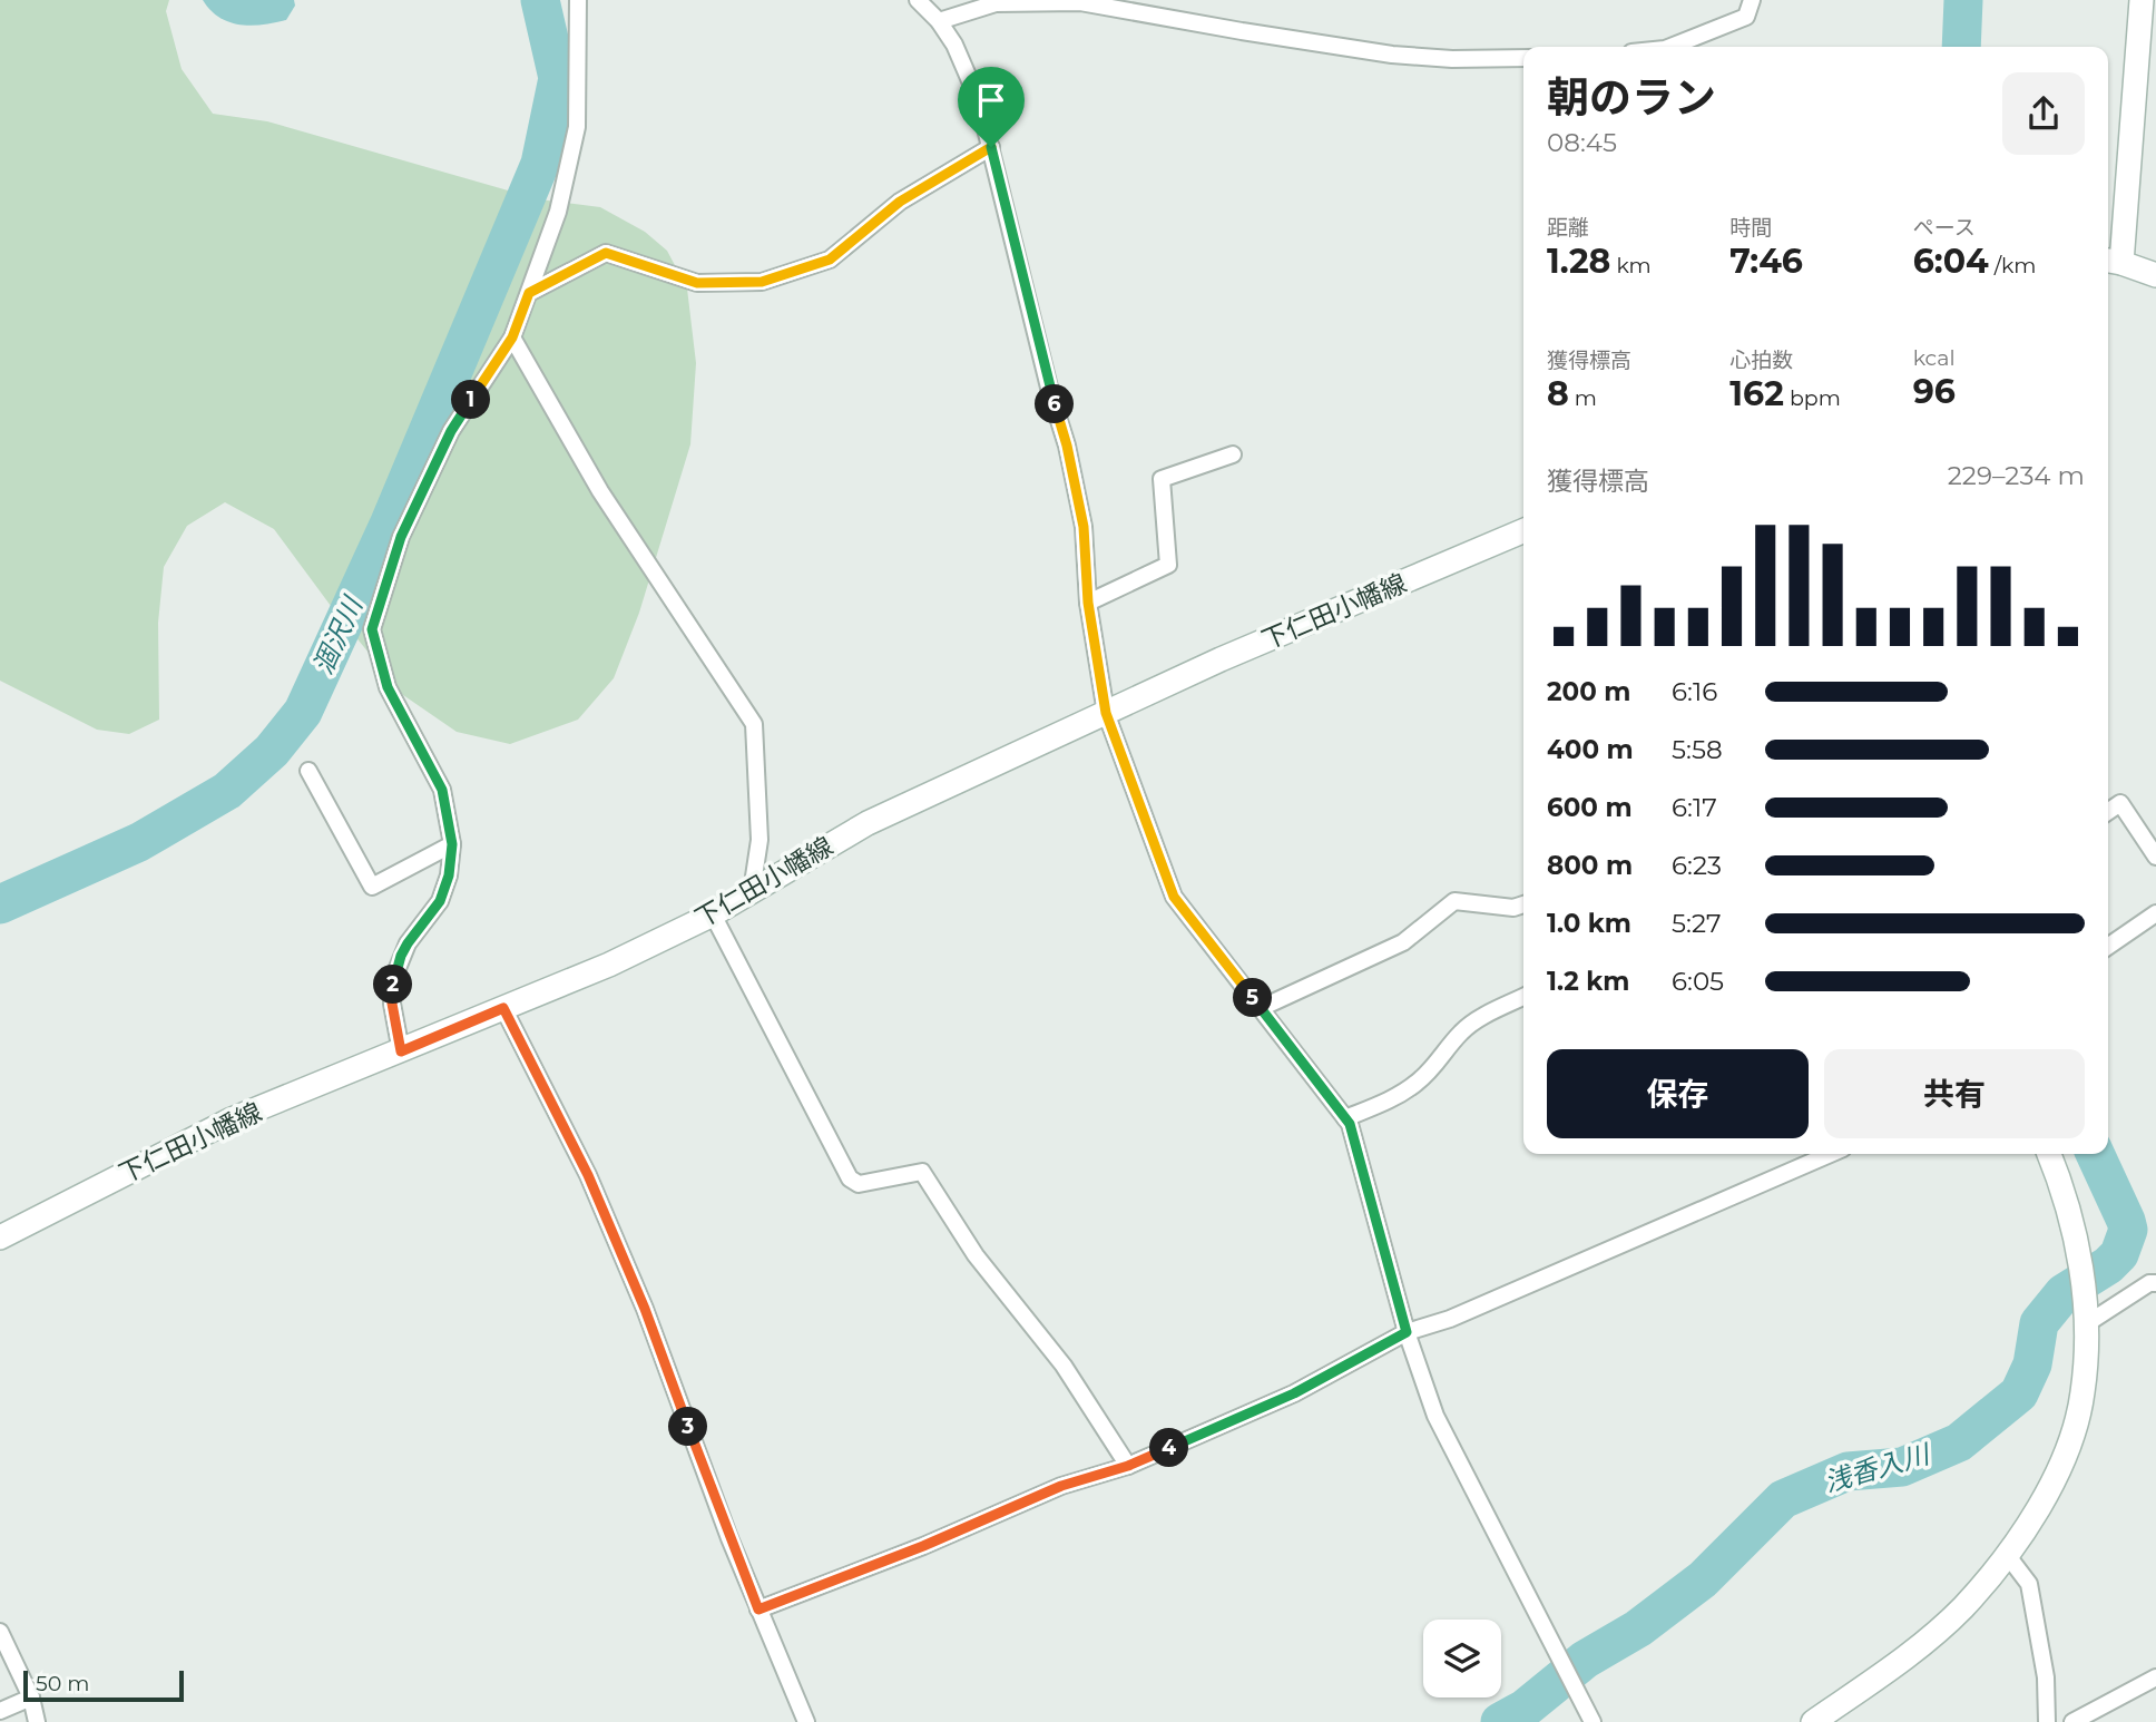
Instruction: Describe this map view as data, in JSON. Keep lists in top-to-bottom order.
{
  "streets": {
    "main road": ["下仁田小幡線"]
  },
  "water": ["涸沢川", "浅香入川"],
  "scale_bar": "50 m",
  "page": {
    "heading": ["朝のラン", "08:45"],
    "stats": [
      ["距離", "1.28 km"],
      ["時間", "7:46"],
      ["ペース", "6:04 /km"],
      ["獲得標高", "8 m"],
      ["心拍数", "162 bpm"],
      ["kcal", "96"]
    ],
    "pins": [
      "1",
      "6",
      "2",
      "5",
      "3",
      "4"
    ],
    "chart": ["獲得標高", "229–234 m"],
    "list": [
      {
        "name": "200 m",
        "note": "6:16"
      },
      {
        "name": "400 m",
        "note": "5:58"
      },
      {
        "name": "600 m",
        "note": "6:17"
      },
      {
        "name": "800 m",
        "note": "6:23"
      },
      {
        "name": "1.0 km",
        "note": "5:27"
      },
      {
        "name": "1.2 km",
        "note": "6:05"
      }
    ],
    "buttons": ["保存", "共有"],
    "scale": "50 m"
  }
}
